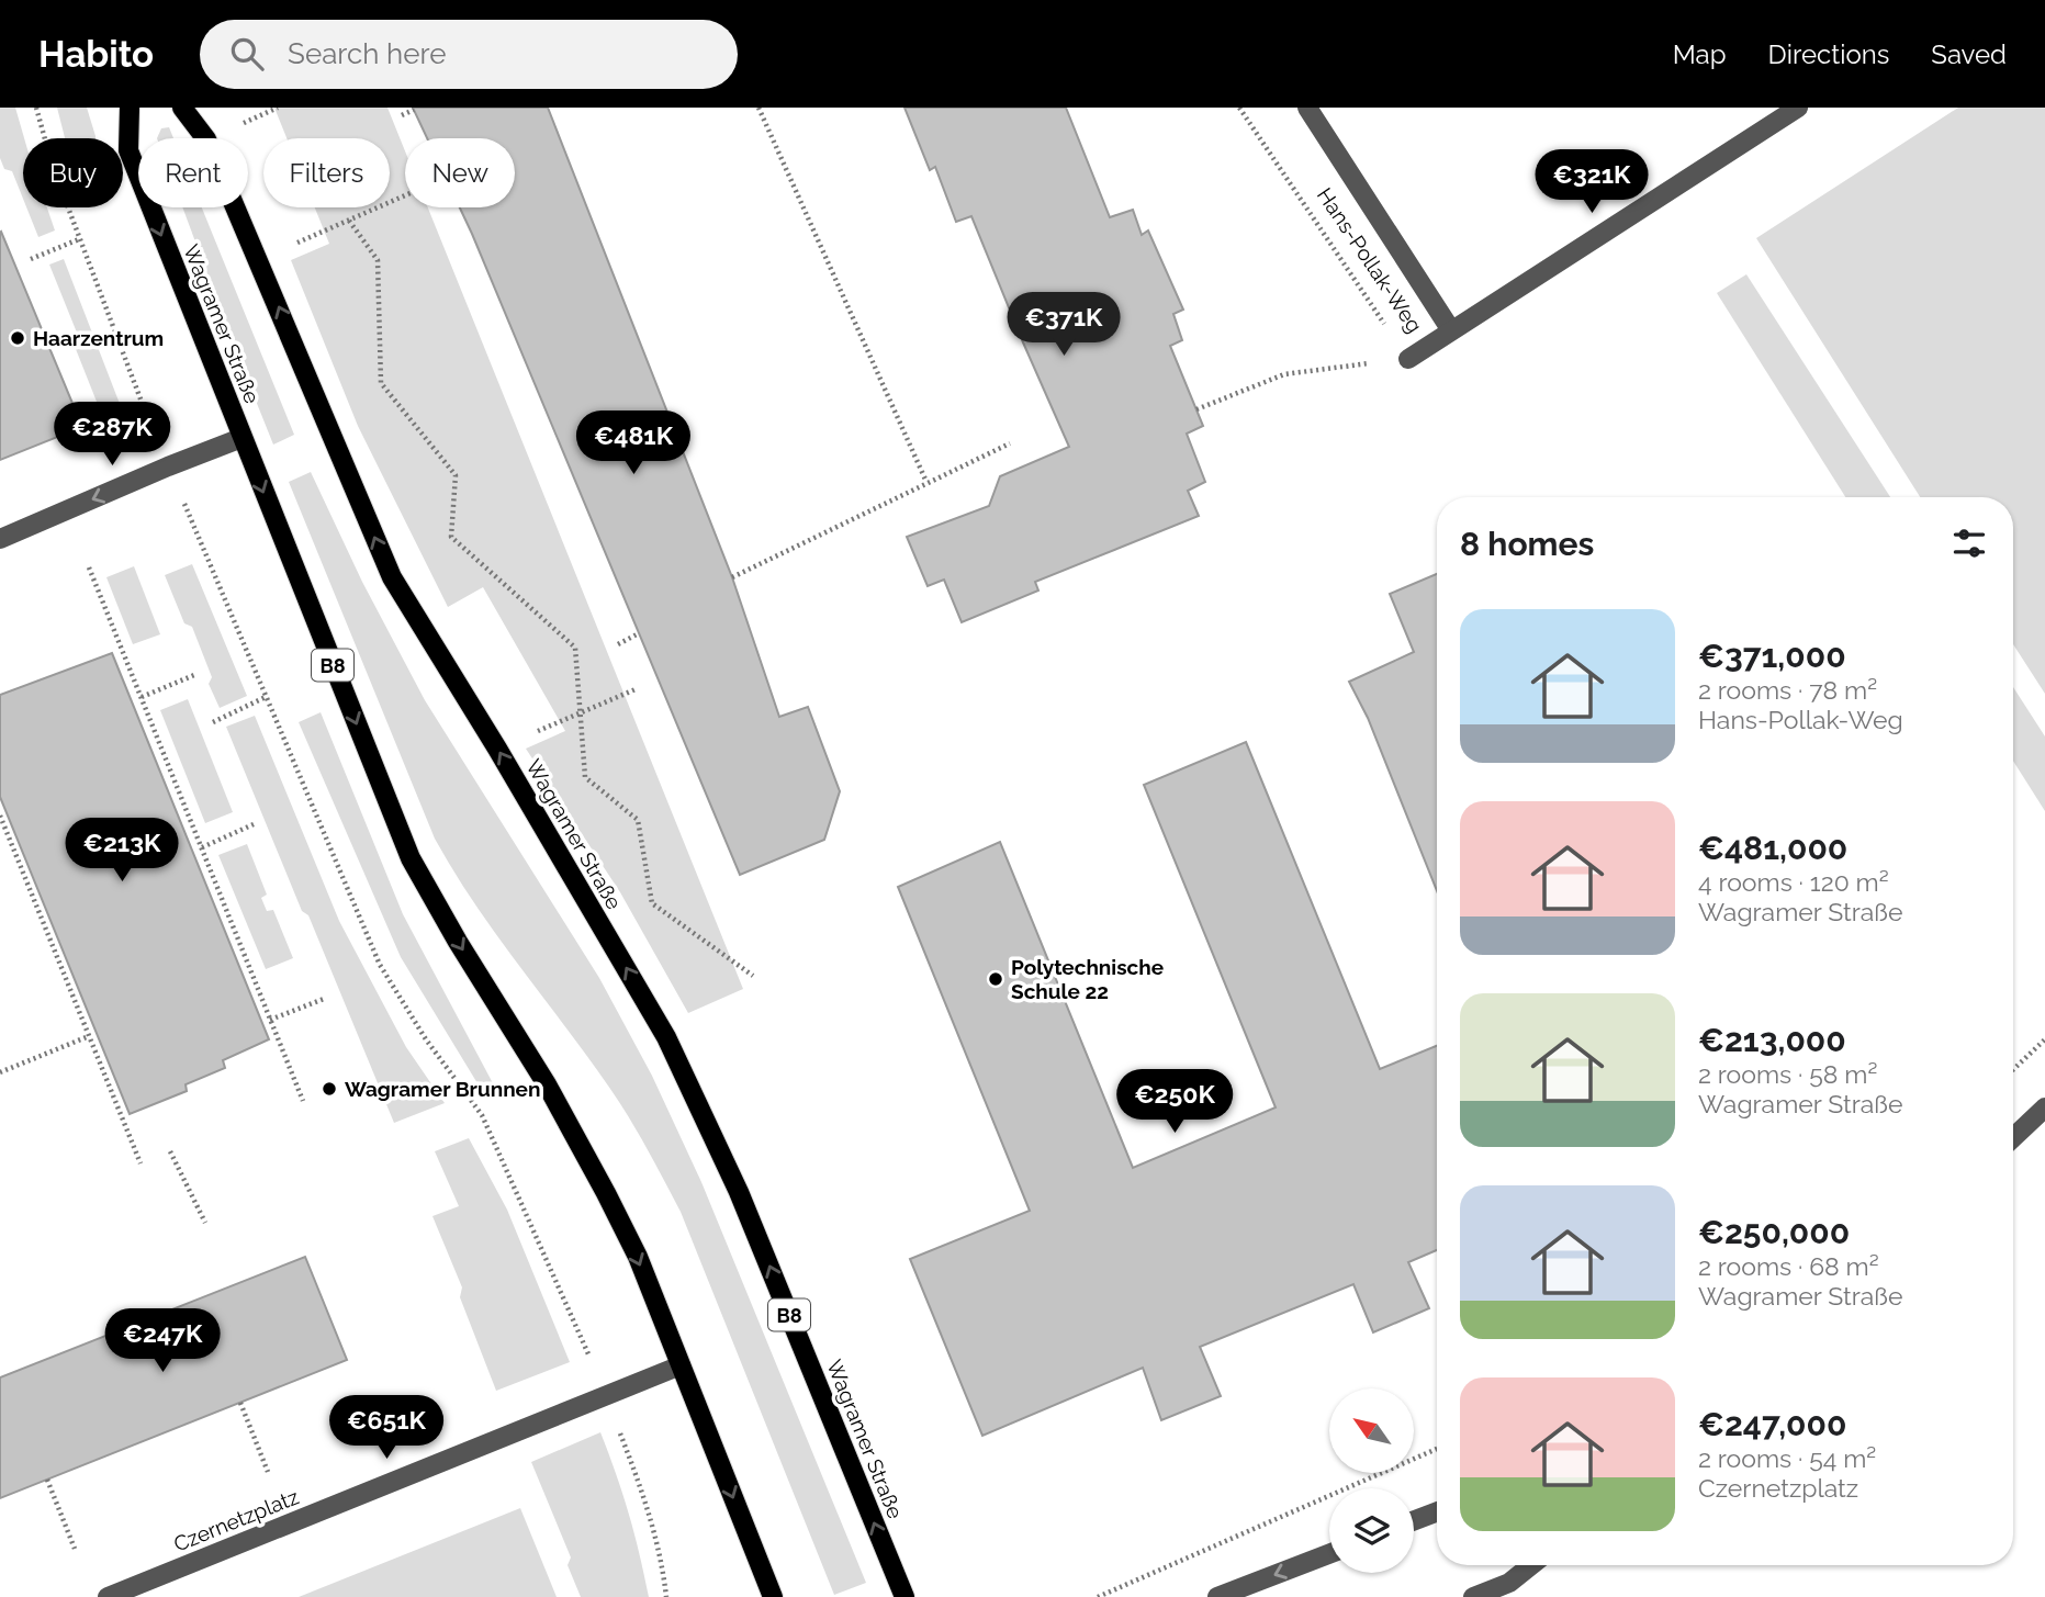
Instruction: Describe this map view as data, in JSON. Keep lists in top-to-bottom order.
{
  "streets": {
    "main road": ["Wagramer Straße", "B8"],
    "street": ["Hans-Pollak-Weg", "Czernetzplatz"]
  },
  "crossings": [
    ["Wagramer Straße", "Czernetzplatz"]
  ],
  "places": ["Haarzentrum", "Polytechnische Schule 22", "Wagramer Brunnen"],
  "north": "top left",
  "page": {
    "header": "Habito",
    "search": "Search here",
    "nav": ["Map", "Directions", "Saved"],
    "chip": [
      "Buy",
      "Rent",
      "Filters",
      "New"
    ],
    "price": [
      "€321K",
      "€371K",
      "€287K",
      "€481K",
      "€213K",
      "€250K",
      "€247K",
      "€651K"
    ],
    "heading": "8 homes",
    "list": [
      {
        "name": "€371,000",
        "note": "2 rooms · 78 m² · Hans-Pollak-Weg"
      },
      {
        "name": "€481,000",
        "note": "4 rooms · 120 m² · Wagramer Straße"
      },
      {
        "name": "€213,000",
        "note": "2 rooms · 58 m² · Wagramer Straße"
      },
      {
        "name": "€250,000",
        "note": "2 rooms · 68 m² · Wagramer Straße"
      },
      {
        "name": "€247,000",
        "note": "2 rooms · 54 m² · Czernetzplatz"
      }
    ]
  }
}
